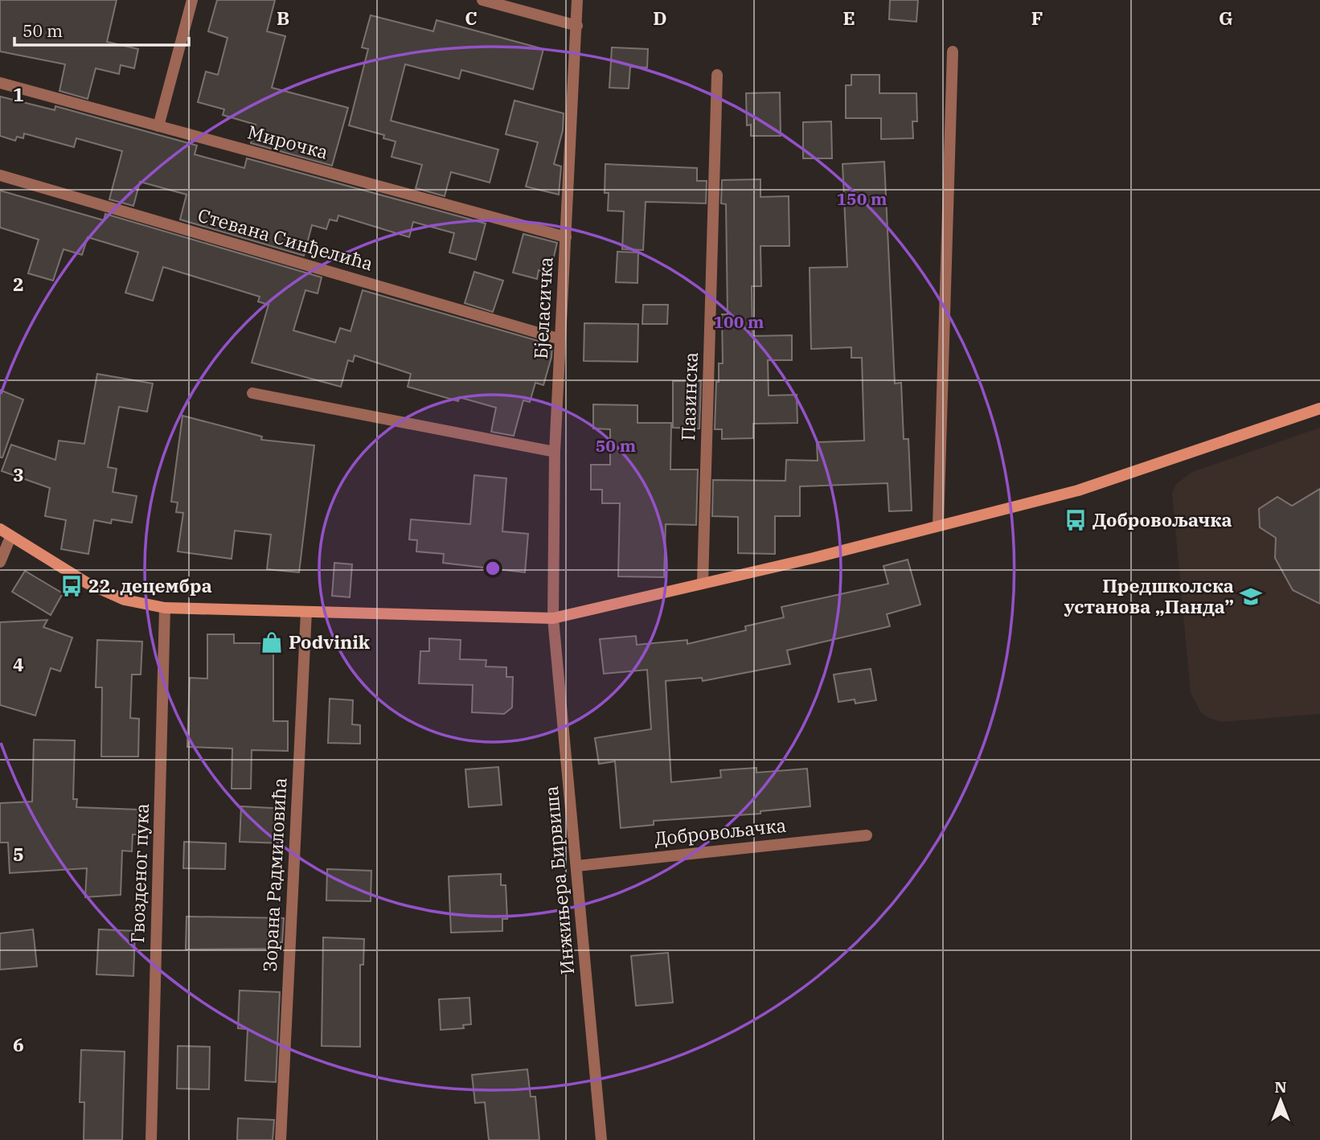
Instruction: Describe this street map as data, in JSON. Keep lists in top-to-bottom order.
{
  "streets": {
    "street": [
      "Мирочка",
      "Стевана Синђелића",
      "Бјеласичка",
      "Пазинска",
      "Добровољачка",
      "Гвозденог пука",
      "Зорана Радмиловића",
      "Инжињера Бирвиша"
    ]
  },
  "crossings": [
    ["Мирочка", "Бјеласичка"],
    ["Стевана Синђелића", "Бјеласичка"],
    ["Бјеласичка", "Инжињера Бирвиша"],
    ["Добровољачка", "Инжињера Бирвиша"]
  ],
  "places": {
    "bus stop": ["Добровољачка", "22. децембра"],
    "school or university": ["Предшколска установа „Панда”"],
    "shop": ["Podvinik"]
  },
  "scale_bar": "50 m",
  "north": "top",
  "grid": {
    "columns": [
      "B",
      "C",
      "D",
      "E",
      "F",
      "G"
    ],
    "rows": [
      "1",
      "2",
      "3",
      "4",
      "5",
      "6"
    ]
  },
  "rings": ["150 m", "100 m", "50 m"]
}
